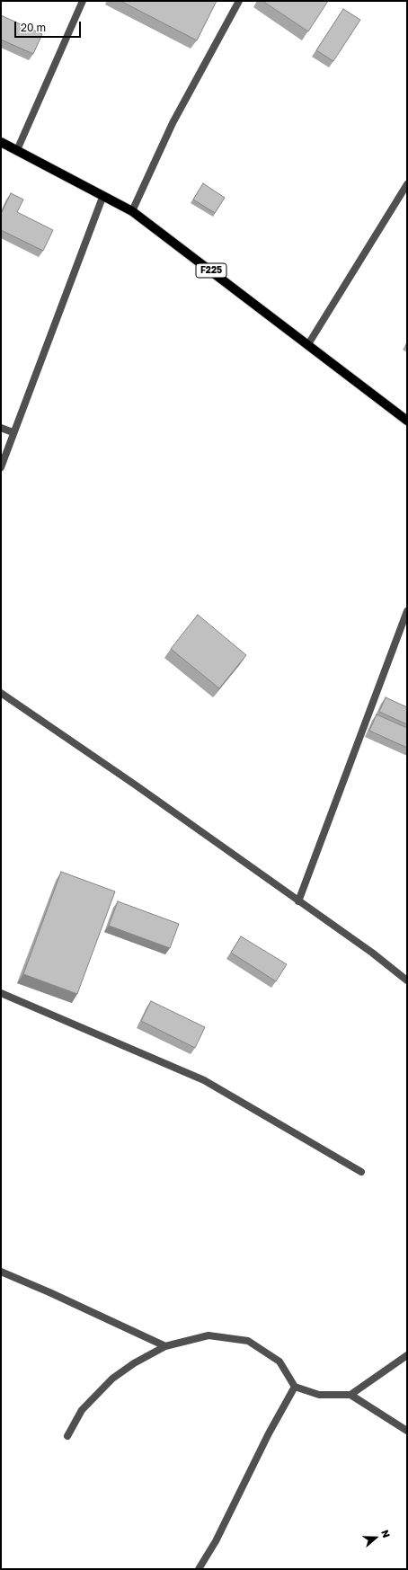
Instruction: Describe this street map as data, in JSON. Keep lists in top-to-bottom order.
{
  "streets": {
    "main road": ["F225"]
  },
  "scale_bar": "20 m",
  "north": "right"
}
